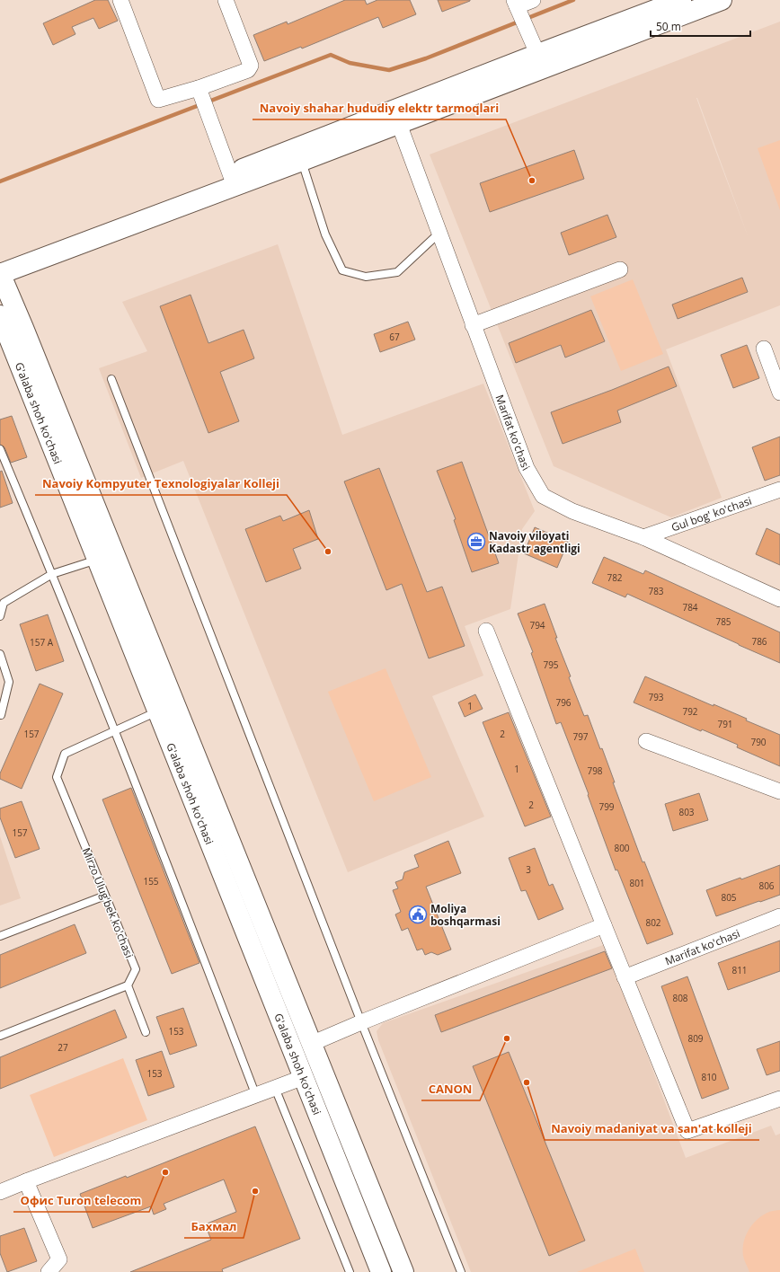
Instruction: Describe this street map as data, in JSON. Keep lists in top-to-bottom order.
{
  "streets": {
    "main road": ["G'alaba shoh ko'chasi"],
    "street": ["Marifat ko'chasi", "Gul bog' ko'chasi"],
    "lane": ["Mirzo Ulug'bek ko'chasi"]
  },
  "crossings": [
    ["Marifat ko'chasi", "Gul bog' ko'chasi"]
  ],
  "places": {
    "other": [
      "Navoiy shahar hududiy elektr tarmoqlari",
      "Navoiy Kompyuter Texnologiyalar Kolleji",
      "CANON",
      "Navoiy madaniyat va san'at kolleji",
      "Офис Turon telecom",
      "Бахмал"
    ],
    "office": ["Navoiy viloyati Kadastr agentligi"],
    "public building": ["Moliya boshqarmasi"]
  },
  "house_numbers": [
    "67",
    "782",
    "783",
    "784",
    "785",
    "794",
    "786",
    "157 А",
    "795",
    "793",
    "796",
    "1",
    "792",
    "791",
    "157",
    "2",
    "797",
    "790",
    "1",
    "798",
    "2",
    "799",
    "803",
    "157",
    "800",
    "3",
    "155",
    "801",
    "806",
    "805",
    "802",
    "811",
    "808",
    "153",
    "809",
    "27",
    "153",
    "810"
  ],
  "scale_bar": "50 m"
}
